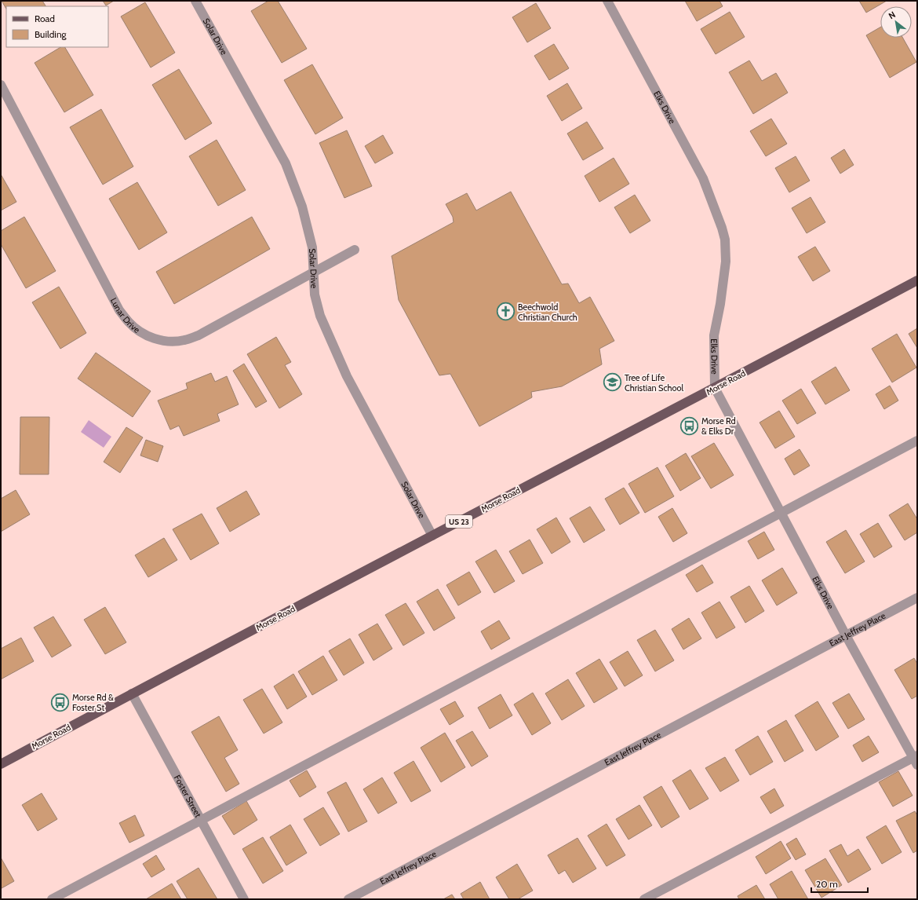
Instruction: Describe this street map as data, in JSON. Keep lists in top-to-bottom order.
{
  "streets": {
    "main road": ["Morse Road", "US 23"],
    "street": [
      "Solar Drive",
      "Elks Drive",
      "Lunar Drive",
      "East Jeffrey Place",
      "Foster Street"
    ]
  },
  "crossings": [
    ["Solar Drive", "Lunar Drive"],
    ["Solar Drive", "Morse Road"],
    ["Elks Drive", "Morse Road"],
    ["Elks Drive", "East Jeffrey Place"],
    ["Morse Road", "Foster Street"]
  ],
  "places": {
    "church": ["Beechwold Christian Church"],
    "school or university": ["Tree of Life Christian School"],
    "bus stop": ["Morse Rd & Elks Dr", "Morse Rd & Foster St"]
  },
  "legend": ["Road", "Building"],
  "scale_bar": "20 m",
  "north": "top left"
}
